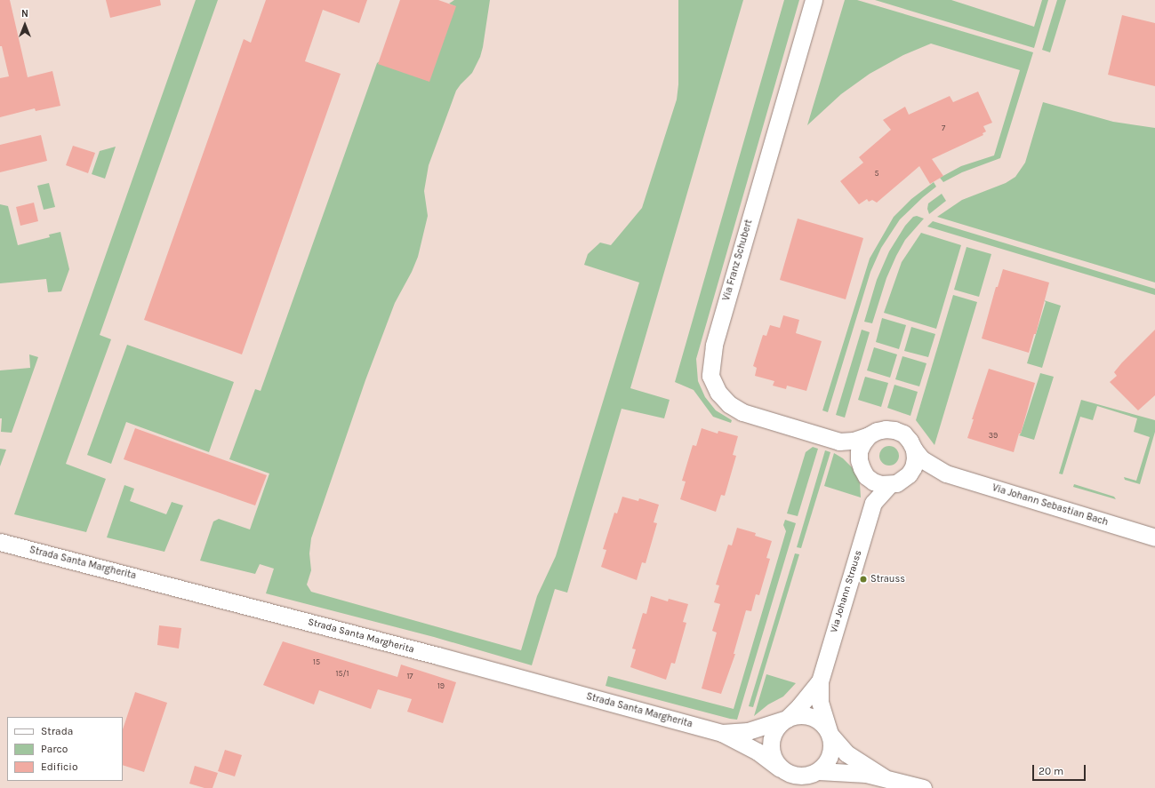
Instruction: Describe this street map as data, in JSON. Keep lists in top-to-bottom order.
{
  "streets": {
    "street": [
      "Via Franz Schubert",
      "Via Johann Sebastian Bach",
      "Strada Santa Margherita",
      "Via Johann Strauss"
    ]
  },
  "crossings": [
    ["Via Franz Schubert", "Via Johann Sebastian Bach"],
    ["Via Franz Schubert", "Via Johann Strauss"],
    ["Via Johann Sebastian Bach", "Via Johann Strauss"],
    ["Strada Santa Margherita", "Via Johann Strauss"]
  ],
  "places": ["Strauss"],
  "house_numbers": [
    "7",
    "5",
    "39",
    "15",
    "15/1",
    "17",
    "19"
  ],
  "legend": ["Strada", "Parco", "Edificio"],
  "scale_bar": "20 m",
  "north": "top"
}
